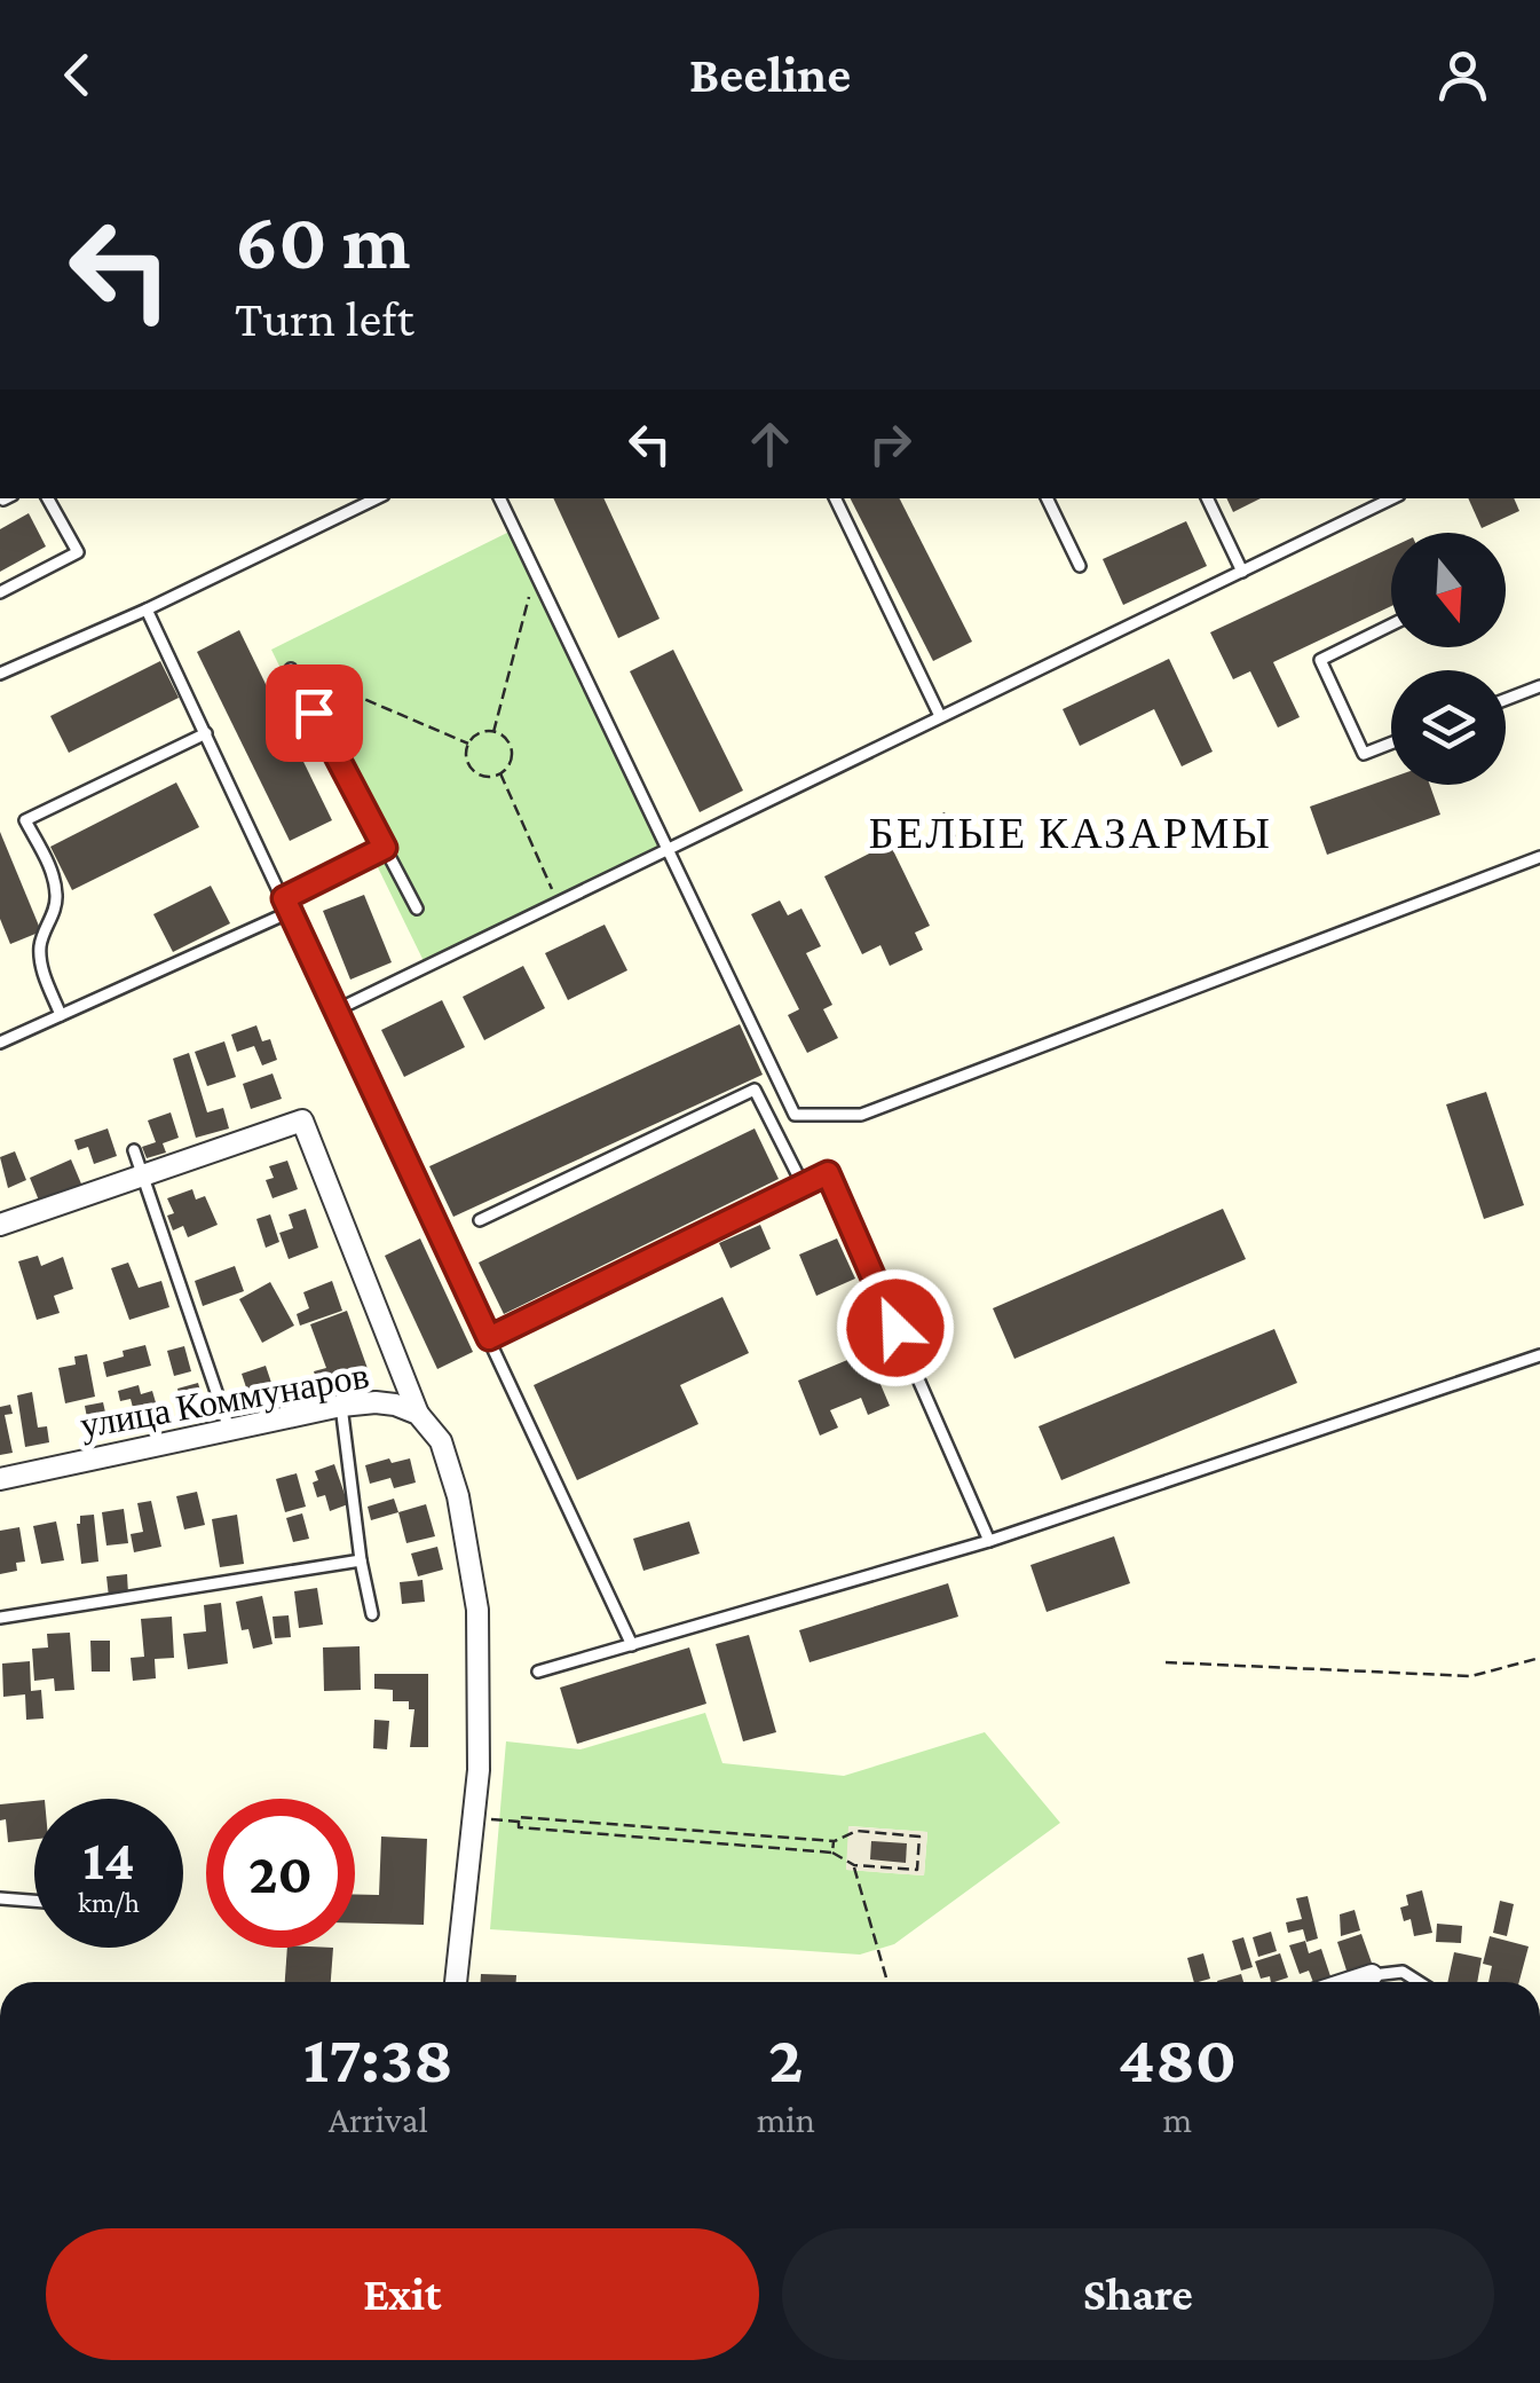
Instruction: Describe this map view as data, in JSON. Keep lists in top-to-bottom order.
{
  "streets": {
    "street": ["улица Коммунаров"]
  },
  "districts": ["БЕЛЫЕ КАЗАРМЫ"],
  "north": "bottom",
  "page": {
    "header": "Beeline",
    "turn": ["60 m", "Turn left"],
    "speed": "14 km/h",
    "limit": "20",
    "eta": [
      "17:38",
      "Arrival",
      "2",
      "min",
      "480",
      "m"
    ],
    "buttons": ["Exit", "Share"]
  }
}
